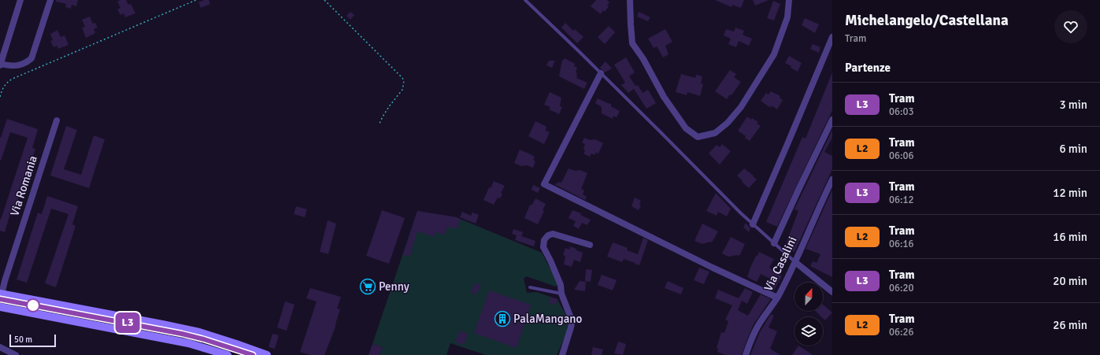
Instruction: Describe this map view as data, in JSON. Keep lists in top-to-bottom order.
{
  "streets": {
    "street": ["Via Romania", "Via Casalini"]
  },
  "places": {
    "supermarket": ["Penny"],
    "building": ["PalaMangano"]
  },
  "lines": ["tram line L3"],
  "scale_bar": "50 m",
  "north": "top",
  "page": {
    "on_map": "L3",
    "heading": [
      ["Michelangelo/Castellana", "Tram"],
      "Partenze"
    ],
    "list": [
      {
        "mark": "L3",
        "name": "Tram",
        "note": "06:03",
        "value": "3 min"
      },
      {
        "mark": "L2",
        "name": "Tram",
        "note": "06:06",
        "value": "6 min"
      },
      {
        "mark": "L3",
        "name": "Tram",
        "note": "06:12",
        "value": "12 min"
      },
      {
        "mark": "L2",
        "name": "Tram",
        "note": "06:16",
        "value": "16 min"
      },
      {
        "mark": "L3",
        "name": "Tram",
        "note": "06:20",
        "value": "20 min"
      },
      {
        "mark": "L2",
        "name": "Tram",
        "note": "06:26",
        "value": "26 min"
      }
    ],
    "scale": "50 m"
  }
}
